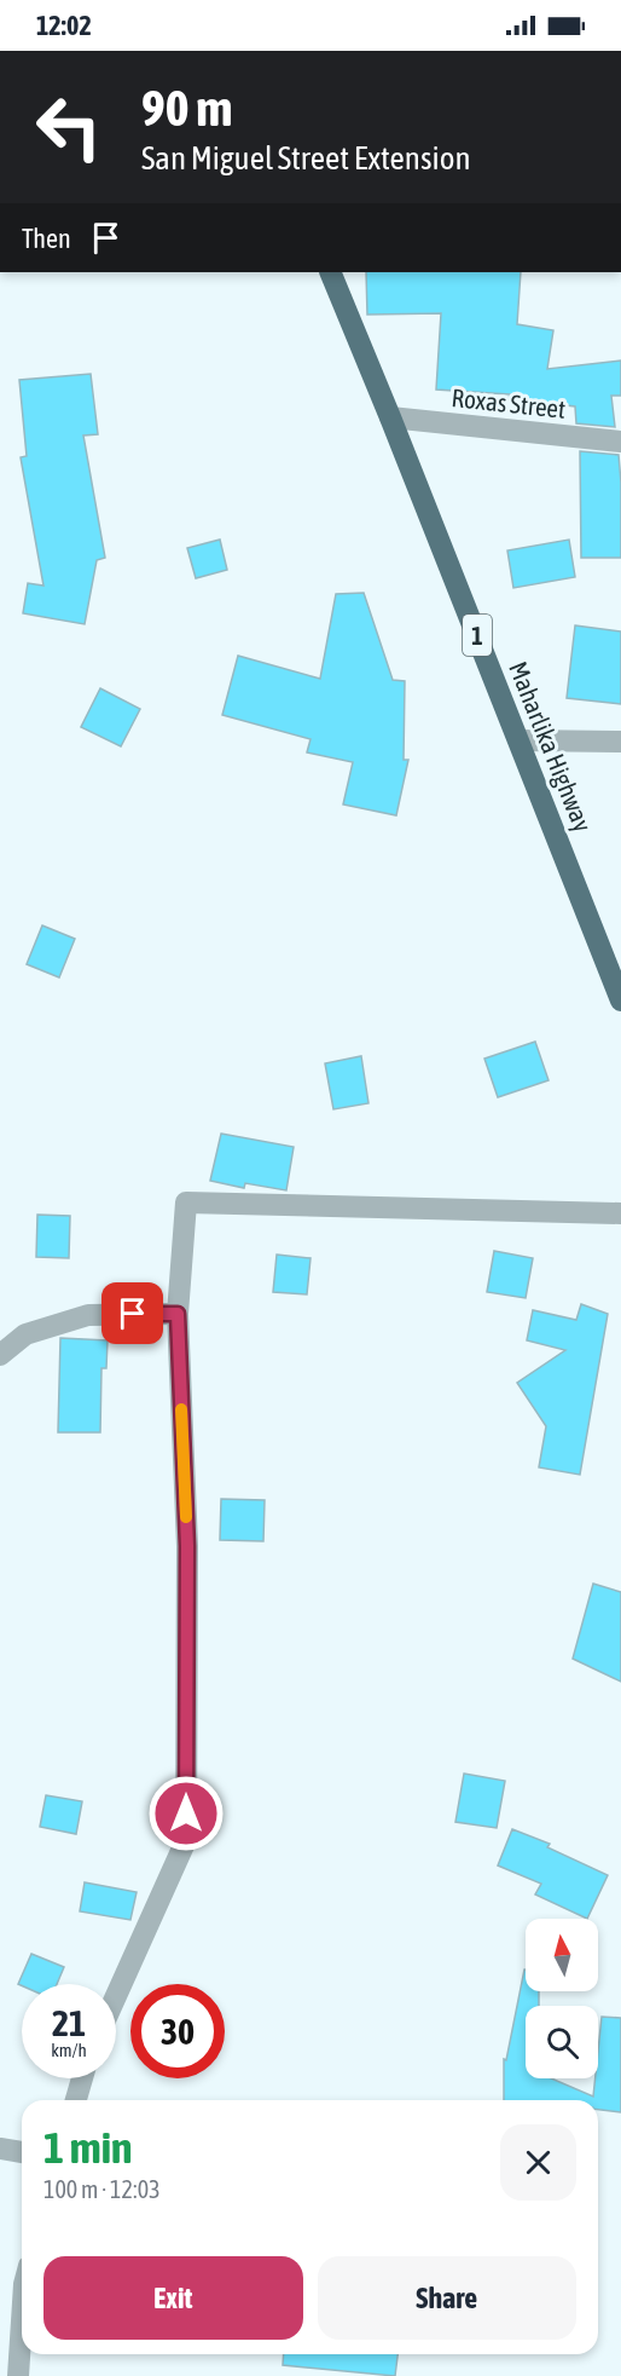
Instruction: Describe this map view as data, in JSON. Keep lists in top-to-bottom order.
{
  "streets": {
    "highway": ["1", "Maharlika Highway"],
    "street": ["Roxas Street"]
  },
  "crossings": [
    ["Roxas Street", "Maharlika Highway"]
  ],
  "north": "top",
  "page": {
    "status": "12:02",
    "turn": ["90 m", "San Miguel Street Extension"],
    "then": "Then",
    "speed": "21 km/h",
    "limit": "30",
    "heading": ["1 min", "100 m · 12:03"],
    "buttons": ["Exit", "Share"]
  }
}
